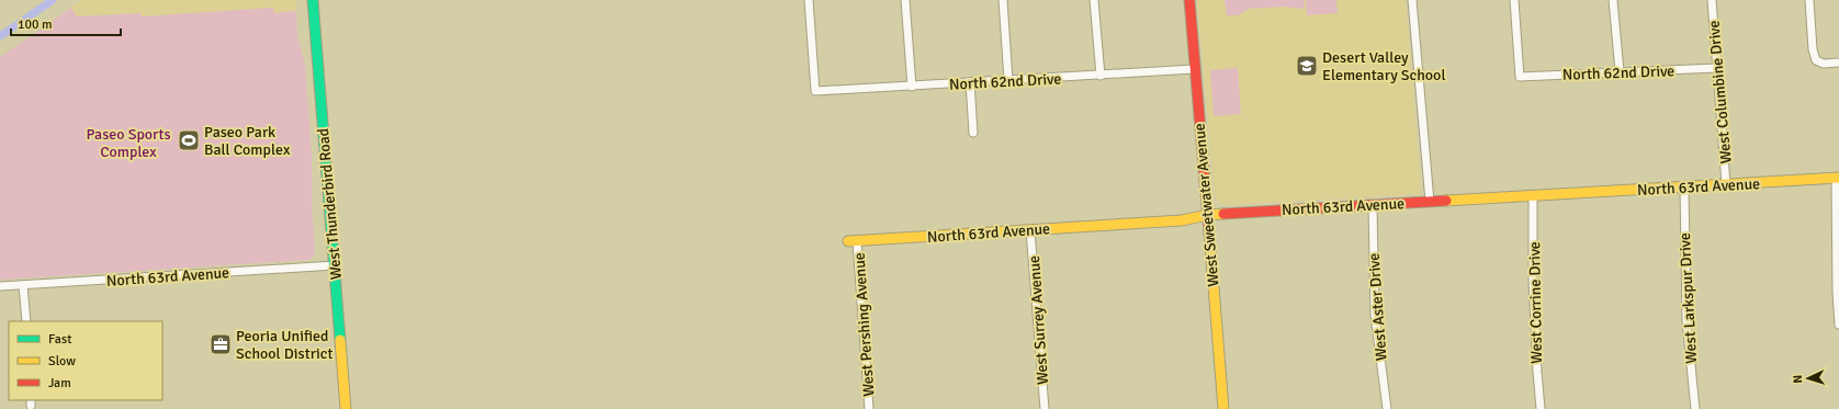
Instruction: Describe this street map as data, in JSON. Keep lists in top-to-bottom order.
{
  "streets": {
    "street": [
      "North 62nd Drive",
      "West Columbine Drive",
      "North 63rd Avenue",
      "West Thunderbird Road",
      "West Sweetwater Avenue",
      "West Larkspur Drive",
      "West Corrine Drive",
      "West Aster Drive",
      "West Surrey Avenue",
      "West Pershing Avenue"
    ]
  },
  "crossings": [
    ["North 62nd Drive", "West Columbine Drive"],
    ["North 62nd Drive", "West Sweetwater Avenue"],
    ["West Columbine Drive", "North 63rd Avenue"],
    ["North 63rd Avenue", "West Thunderbird Road"],
    ["North 63rd Avenue", "West Sweetwater Avenue"],
    ["North 63rd Avenue", "West Larkspur Drive"],
    ["North 63rd Avenue", "West Corrine Drive"],
    ["North 63rd Avenue", "West Aster Drive"],
    ["North 63rd Avenue", "West Surrey Avenue"],
    ["North 63rd Avenue", "West Pershing Avenue"]
  ],
  "parks": ["Paseo Sports Complex"],
  "places": {
    "school or university": ["Desert Valley Elementary School"],
    "sports": ["Paseo Park Ball Complex"],
    "office": ["Peoria Unified School District"]
  },
  "legend": ["Fast", "Slow", "Jam"],
  "scale_bar": "100 m",
  "north": "left"
}
